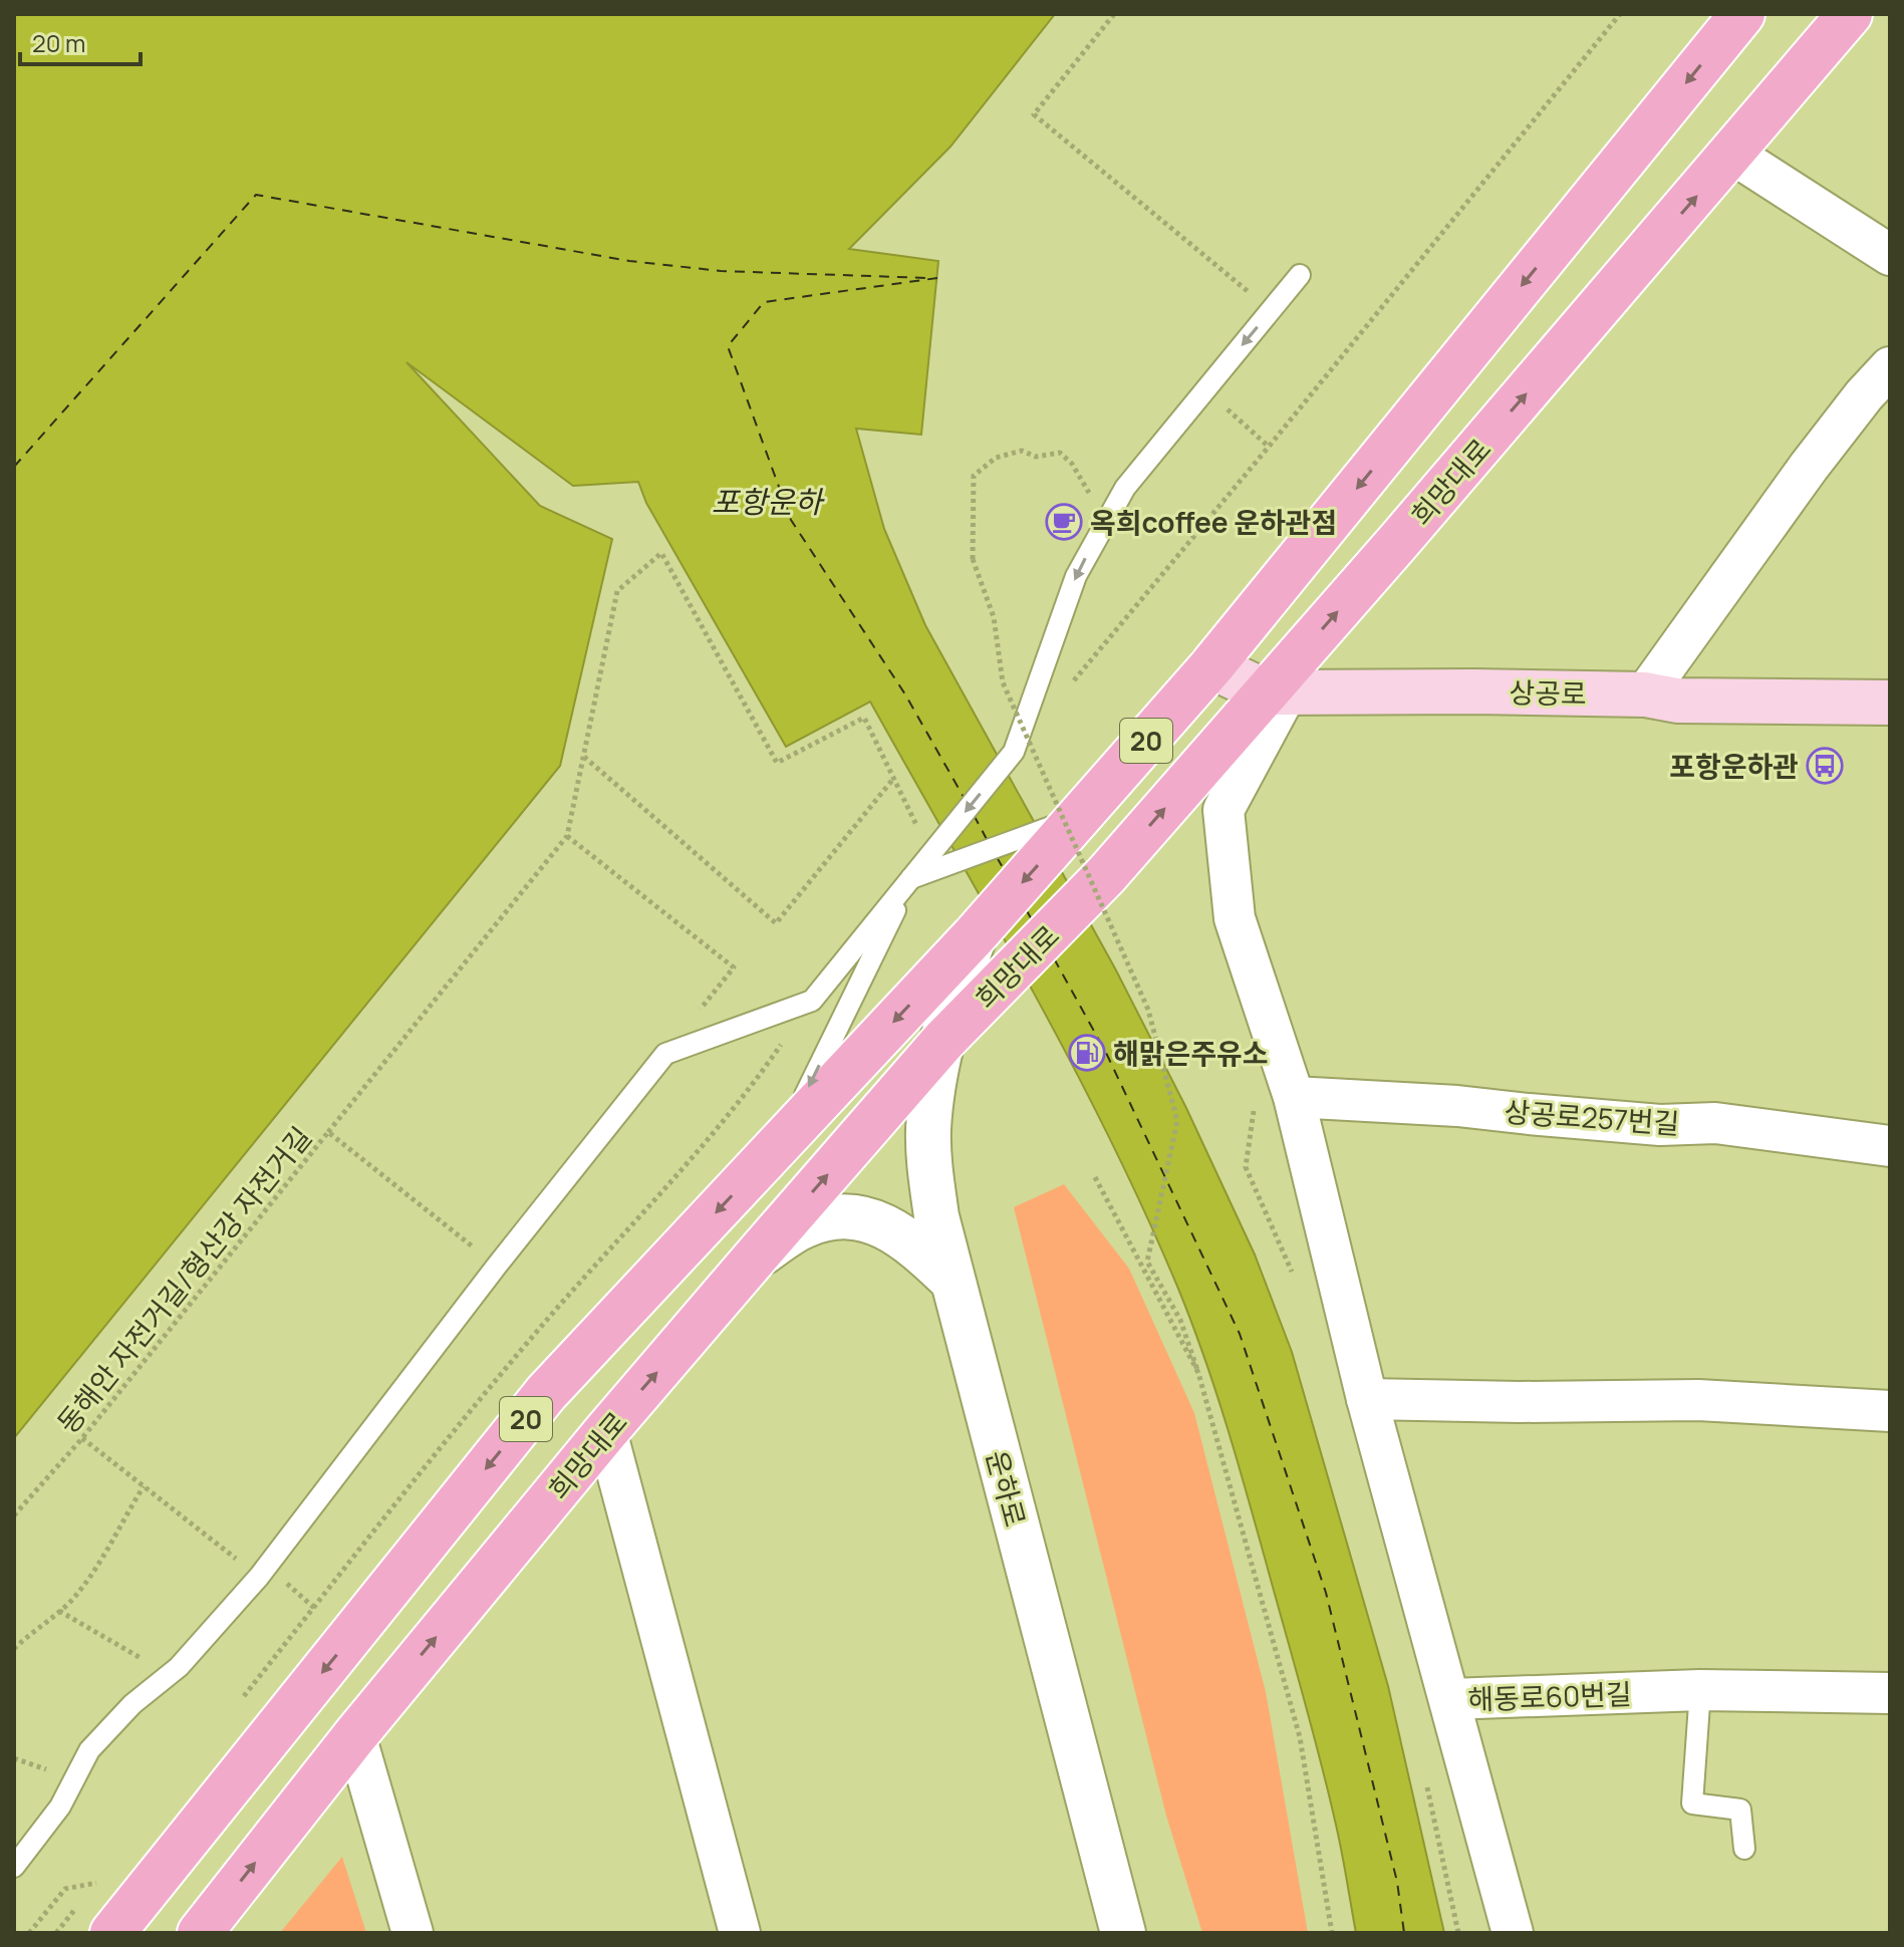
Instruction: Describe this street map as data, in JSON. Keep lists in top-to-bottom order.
{
  "streets": {
    "main road": ["희망대로", "상공로", "20"],
    "street": ["상공로257번길", "운하로", "해동로60번길"],
    "path": ["동해안 자전거길/형산강 자전거길"]
  },
  "crossings": [
    ["희망대로", "상공로"],
    ["희망대로", "운하로"]
  ],
  "water": ["포항운하"],
  "places": {
    "cafe": ["옥희coffee 운하관점"],
    "bus stop": ["포항운하관"],
    "fuel station": ["해맑은주유소"]
  },
  "scale_bar": "20 m"
}
